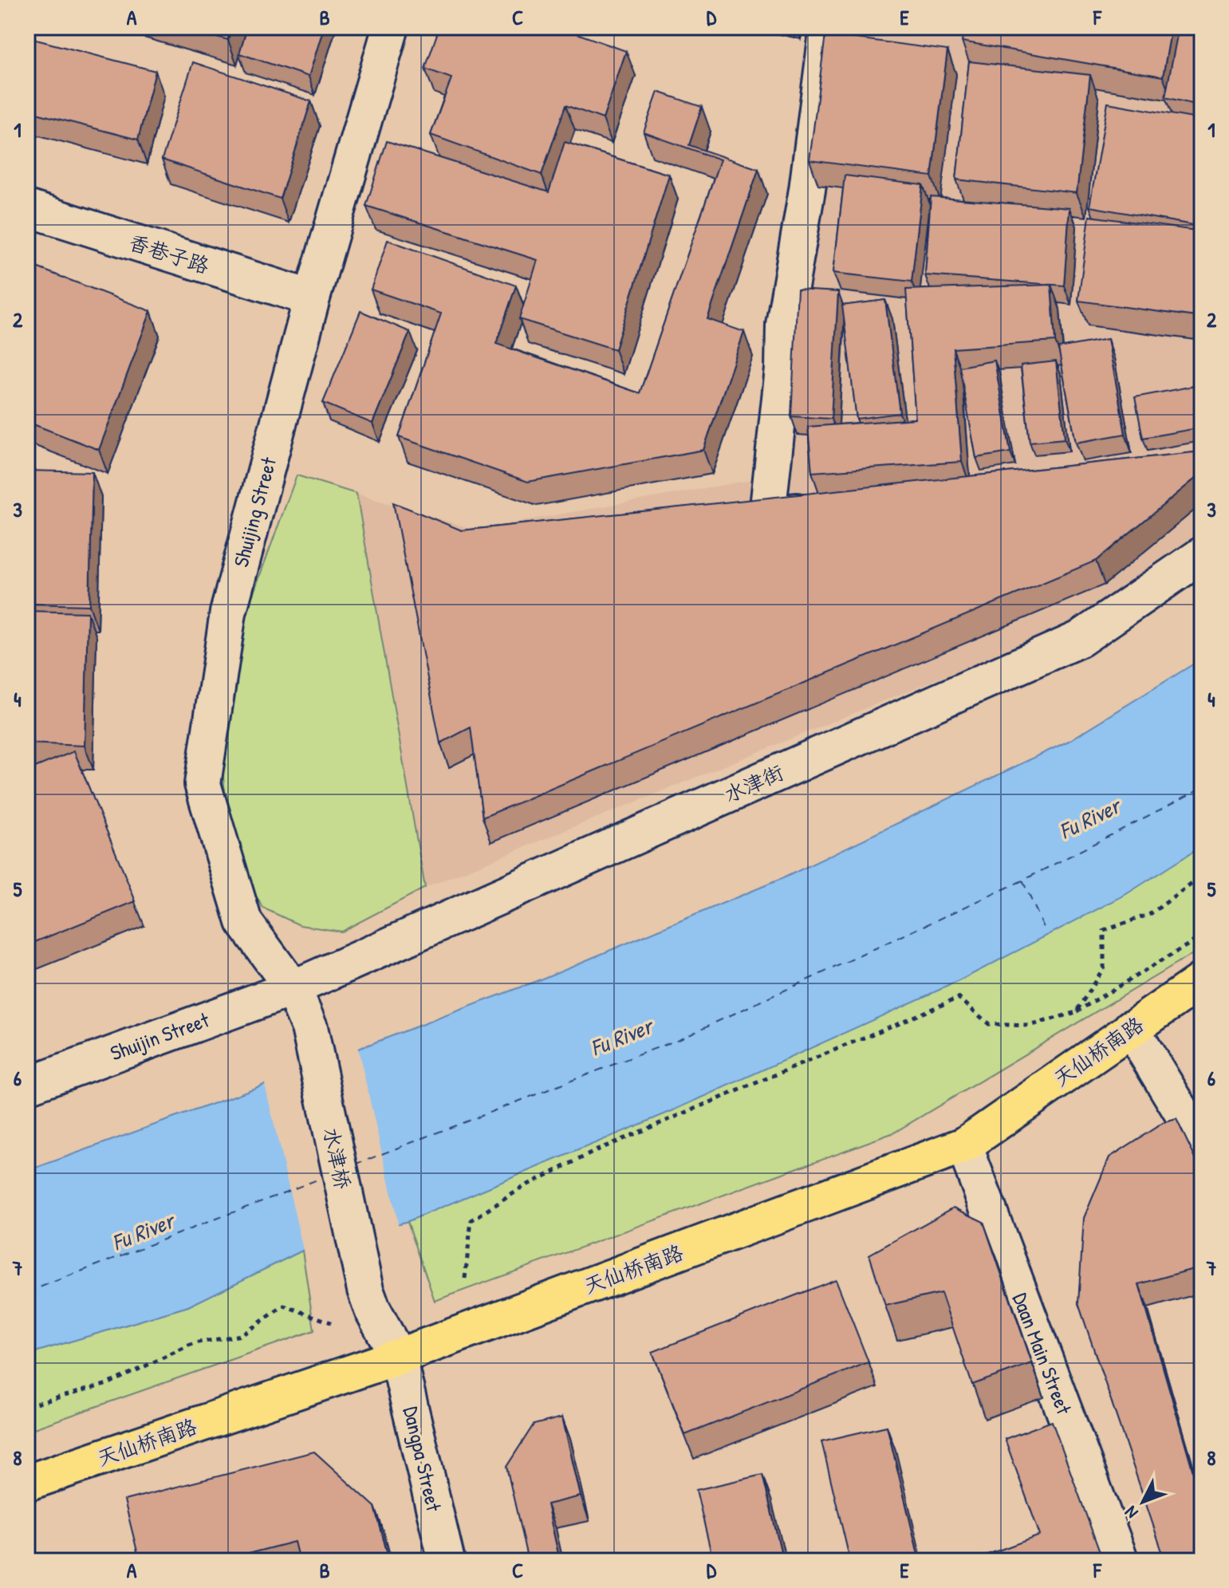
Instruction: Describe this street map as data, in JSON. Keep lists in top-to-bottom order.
{
  "streets": {
    "main road": ["天仙桥南路"],
    "street": [
      "香巷子路",
      "Shuijing Street",
      "水津街",
      "Shuijin Street",
      "水津桥",
      "Daan Main Street",
      "Dangpa Street"
    ]
  },
  "crossings": [
    ["香巷子路", "Shuijing Street"],
    ["Shuijing Street", "水津街"],
    ["Shuijing Street", "Shuijin Street"],
    ["Shuijing Street", "水津桥"],
    ["水津街", "Shuijin Street"],
    ["天仙桥南路", "水津桥"],
    ["天仙桥南路", "Daan Main Street"],
    ["天仙桥南路", "Dangpa Street"],
    ["水津桥", "Dangpa Street"]
  ],
  "water": ["Fu River"],
  "north": "bottom left",
  "grid": {
    "columns": [
      "A",
      "B",
      "C",
      "D",
      "E",
      "F"
    ],
    "rows": [
      "1",
      "2",
      "3",
      "4",
      "5",
      "6",
      "7",
      "8"
    ]
  }
}
